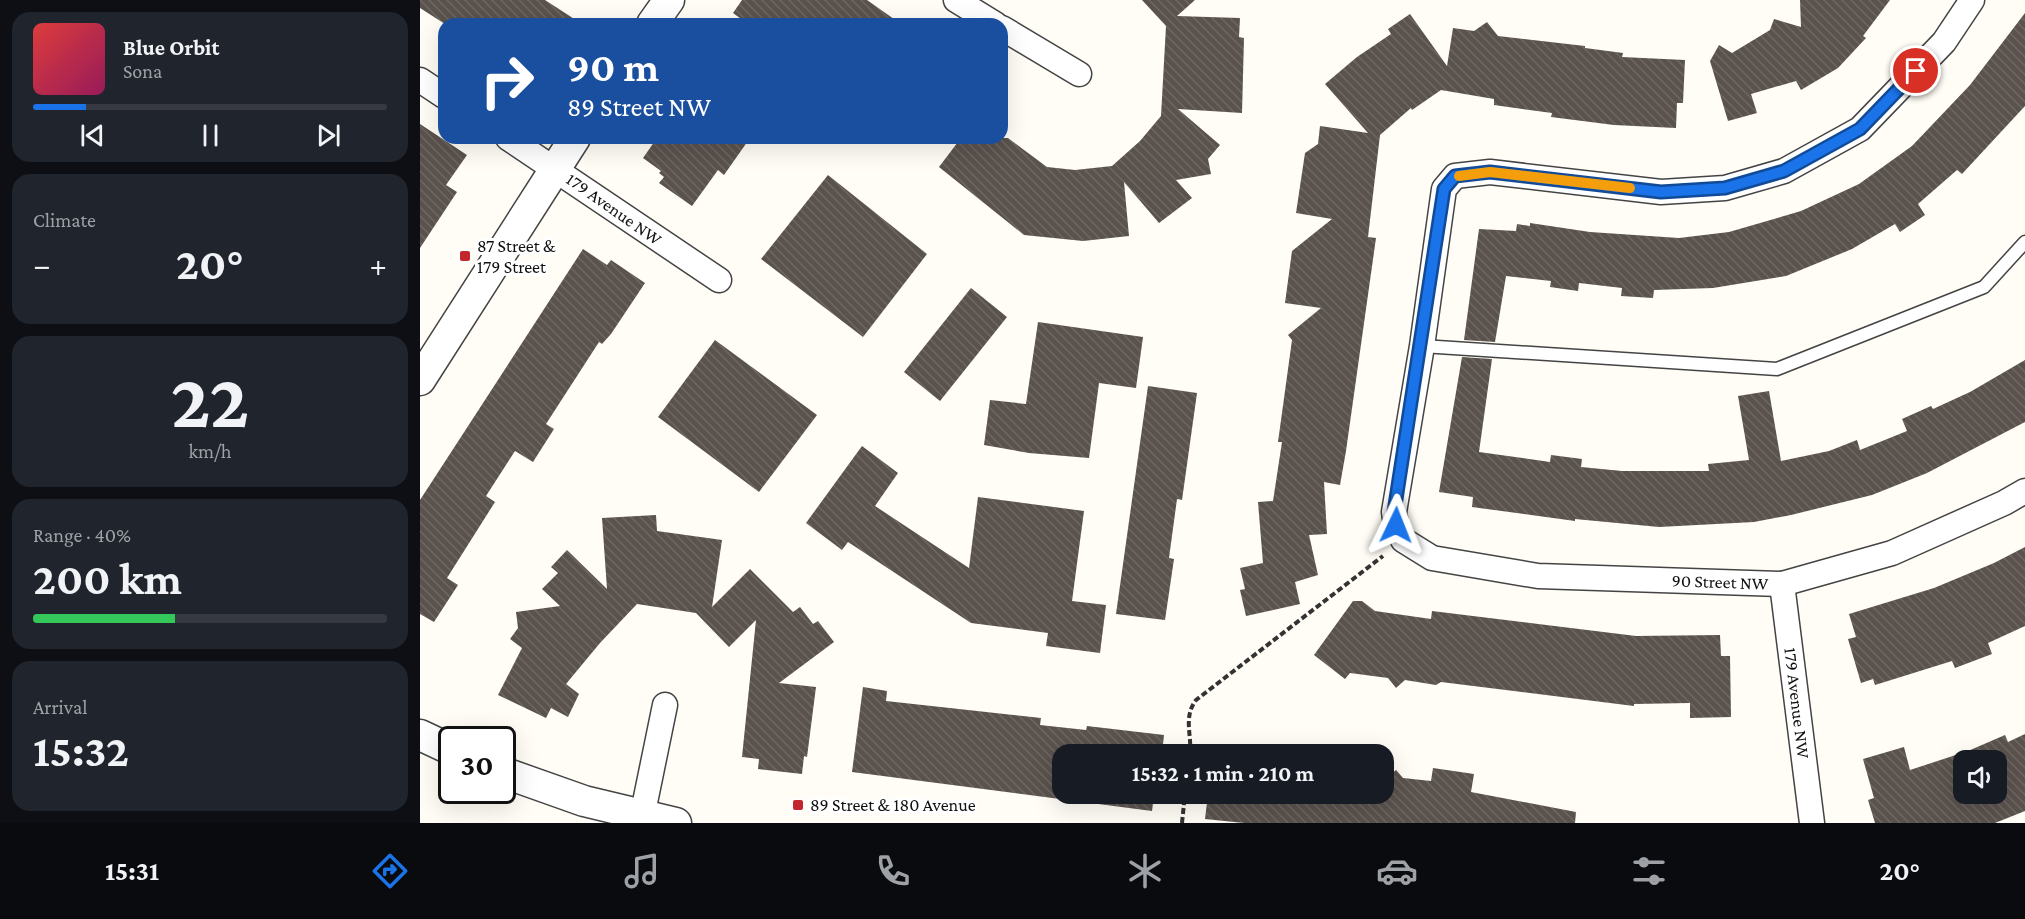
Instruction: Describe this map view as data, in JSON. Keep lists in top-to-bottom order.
{
  "streets": {
    "street": ["179 Avenue NW", "90 Street NW"]
  },
  "crossings": [
    ["179 Avenue NW", "90 Street NW"]
  ],
  "places": {
    "transit": ["87 Street & 179 Street", "89 Street & 180 Avenue"]
  },
  "page": {
    "turn": ["90 m", "89 Street NW"],
    "song": ["Blue Orbit", "Sona"],
    "tile": [
      "Climate",
      ["22", "km/h"],
      ["Range · 40%", "200 km"],
      ["Arrival", "15:32"]
    ],
    "heat": ["−", "20°", "+"],
    "limit": "30",
    "trip": "15:32 · 1 min · 210 m",
    "tabs": ["15:31", "20°"]
  }
}
